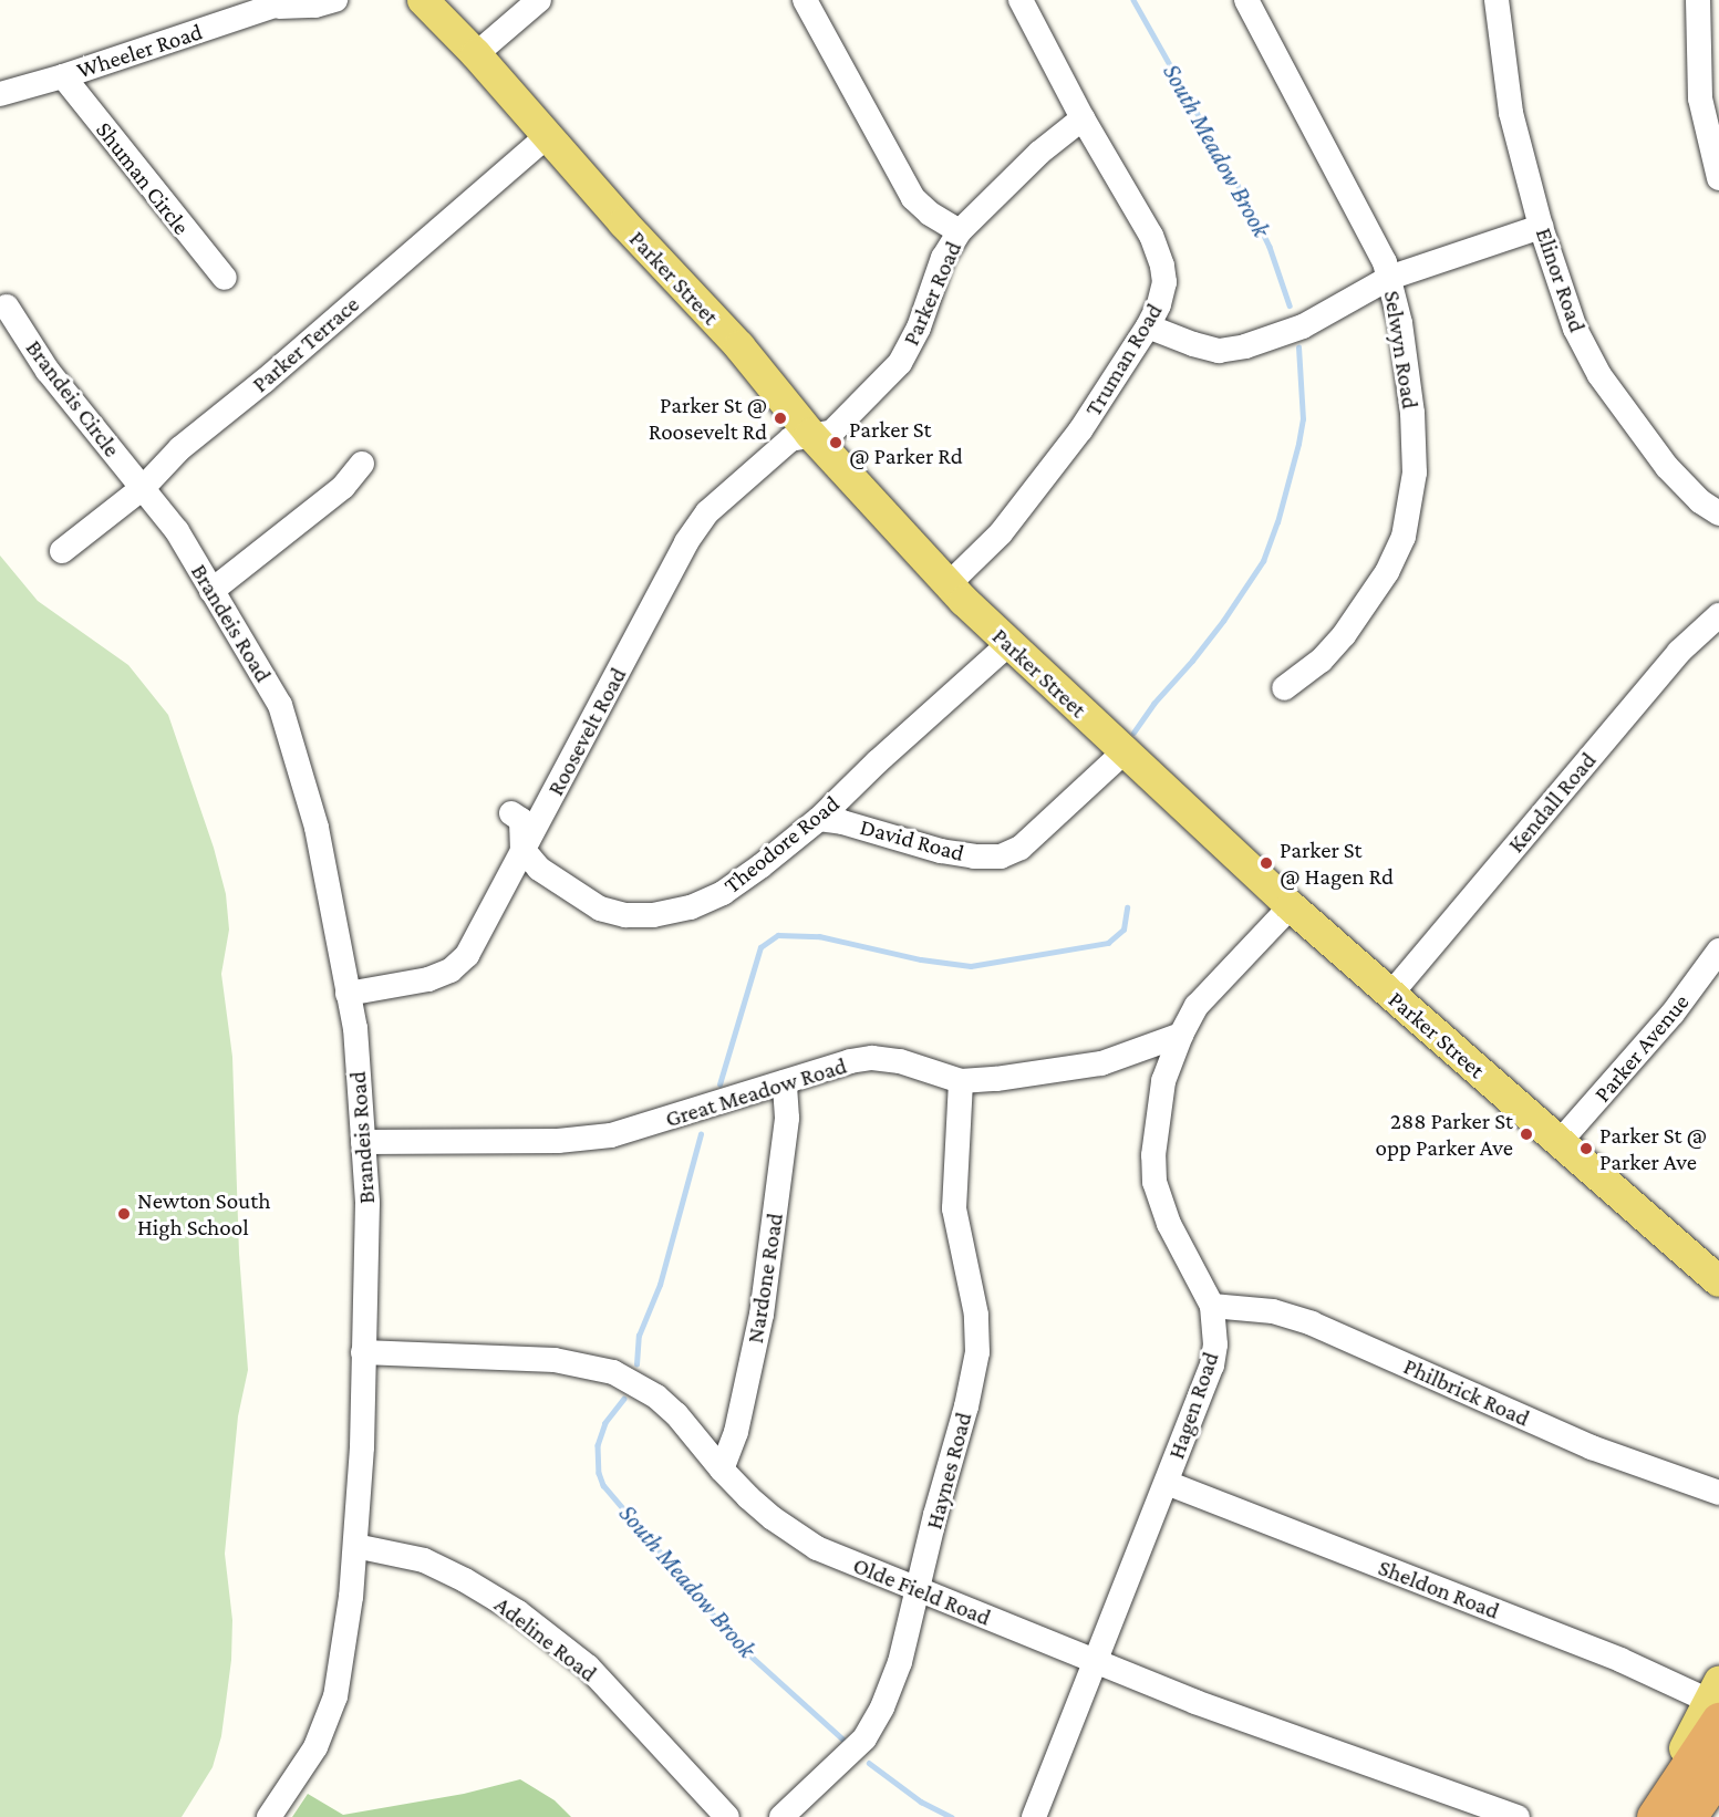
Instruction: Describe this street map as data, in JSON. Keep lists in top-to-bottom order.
{
  "streets": {
    "main road": ["Parker Street"],
    "street": [
      "Wheeler Road",
      "Shuman Circle",
      "Elinor Road",
      "Parker Road",
      "Parker Terrace",
      "Selwyn Road",
      "Truman Road",
      "Brandeis Circle",
      "Brandeis Road",
      "Roosevelt Road",
      "Kendall Road",
      "David Road",
      "Theodore Road",
      "Parker Avenue",
      "Great Meadow Road",
      "Nardone Road",
      "Philbrick Road",
      "Hagen Road",
      "Haynes Road",
      "Sheldon Road",
      "Olde Field Road",
      "Adeline Road"
    ]
  },
  "crossings": [
    ["Wheeler Road", "Shuman Circle"],
    ["Parker Street", "Parker Road"],
    ["Parker Street", "Parker Terrace"],
    ["Parker Street", "Truman Road"],
    ["Parker Street", "Roosevelt Road"],
    ["Parker Street", "Kendall Road"],
    ["Parker Street", "David Road"],
    ["Parker Street", "Theodore Road"],
    ["Parker Street", "Parker Avenue"],
    ["Parker Street", "Hagen Road"],
    ["Parker Road", "Truman Road"],
    ["Parker Road", "Roosevelt Road"],
    ["Parker Terrace", "Brandeis Circle"],
    ["Parker Terrace", "Brandeis Road"],
    ["Brandeis Circle", "Brandeis Road"],
    ["Brandeis Road", "Roosevelt Road"],
    ["Brandeis Road", "Great Meadow Road"],
    ["Brandeis Road", "Olde Field Road"],
    ["Brandeis Road", "Adeline Road"],
    ["Roosevelt Road", "Theodore Road"],
    ["David Road", "Theodore Road"],
    ["Great Meadow Road", "Nardone Road"],
    ["Great Meadow Road", "Hagen Road"],
    ["Great Meadow Road", "Haynes Road"],
    ["Nardone Road", "Olde Field Road"],
    ["Philbrick Road", "Hagen Road"],
    ["Hagen Road", "Sheldon Road"],
    ["Hagen Road", "Olde Field Road"],
    ["Haynes Road", "Olde Field Road"]
  ],
  "water": ["South Meadow Brook"],
  "places": [
    "Parker St @ Roosevelt Rd",
    "Parker St @ Parker Rd",
    "Parker St @ Hagen Rd",
    "288 Parker St opp Parker Ave",
    "Parker St @ Parker Ave",
    "Newton South High School"
  ]
}
